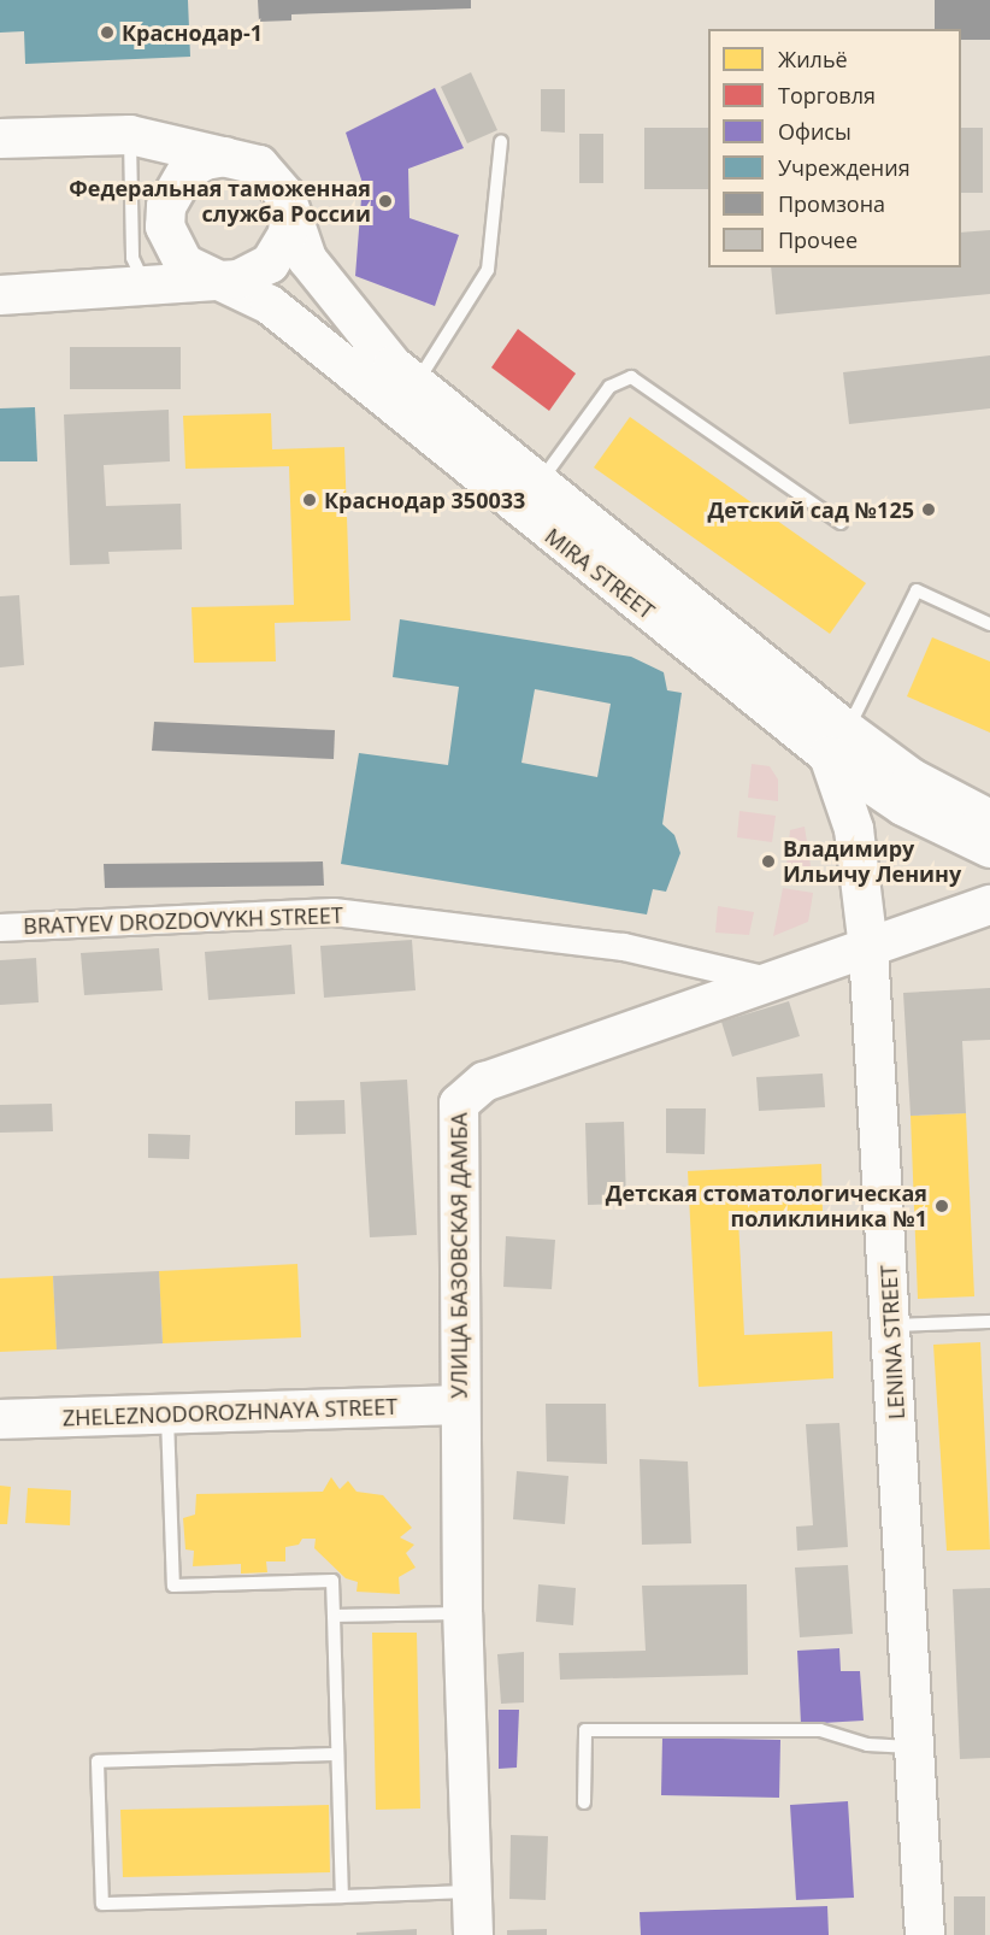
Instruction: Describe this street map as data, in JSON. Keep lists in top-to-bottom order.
{
  "streets": {
    "main road": [
      "MIRA STREET",
      "УЛИЦА БАЗОВСКАЯ ДАМБА",
      "LENINA STREET",
      "ZHELEZNODOROZHNAYA STREET"
    ],
    "street": ["BRATYEV DROZDOVYKH STREET"]
  },
  "crossings": [
    ["MIRA STREET", "LENINA STREET"],
    ["BRATYEV DROZDOVYKH STREET", "УЛИЦА БАЗОВСКАЯ ДАМБА"],
    ["УЛИЦА БАЗОВСКАЯ ДАМБА", "LENINA STREET"],
    ["УЛИЦА БАЗОВСКАЯ ДАМБА", "ZHELEZNODOROZHNAYA STREET"]
  ],
  "places": [
    "Краснодар-1",
    "Федеральная таможенная служба России",
    "Краснодар 350033",
    "Детский сад №125",
    "Владимиру Ильичу Ленину",
    "Детская стоматологическая поликлиника №1"
  ],
  "legend": [
    "Жильё",
    "Торговля",
    "Офисы",
    "Учреждения",
    "Промзона",
    "Прочее"
  ]
}
